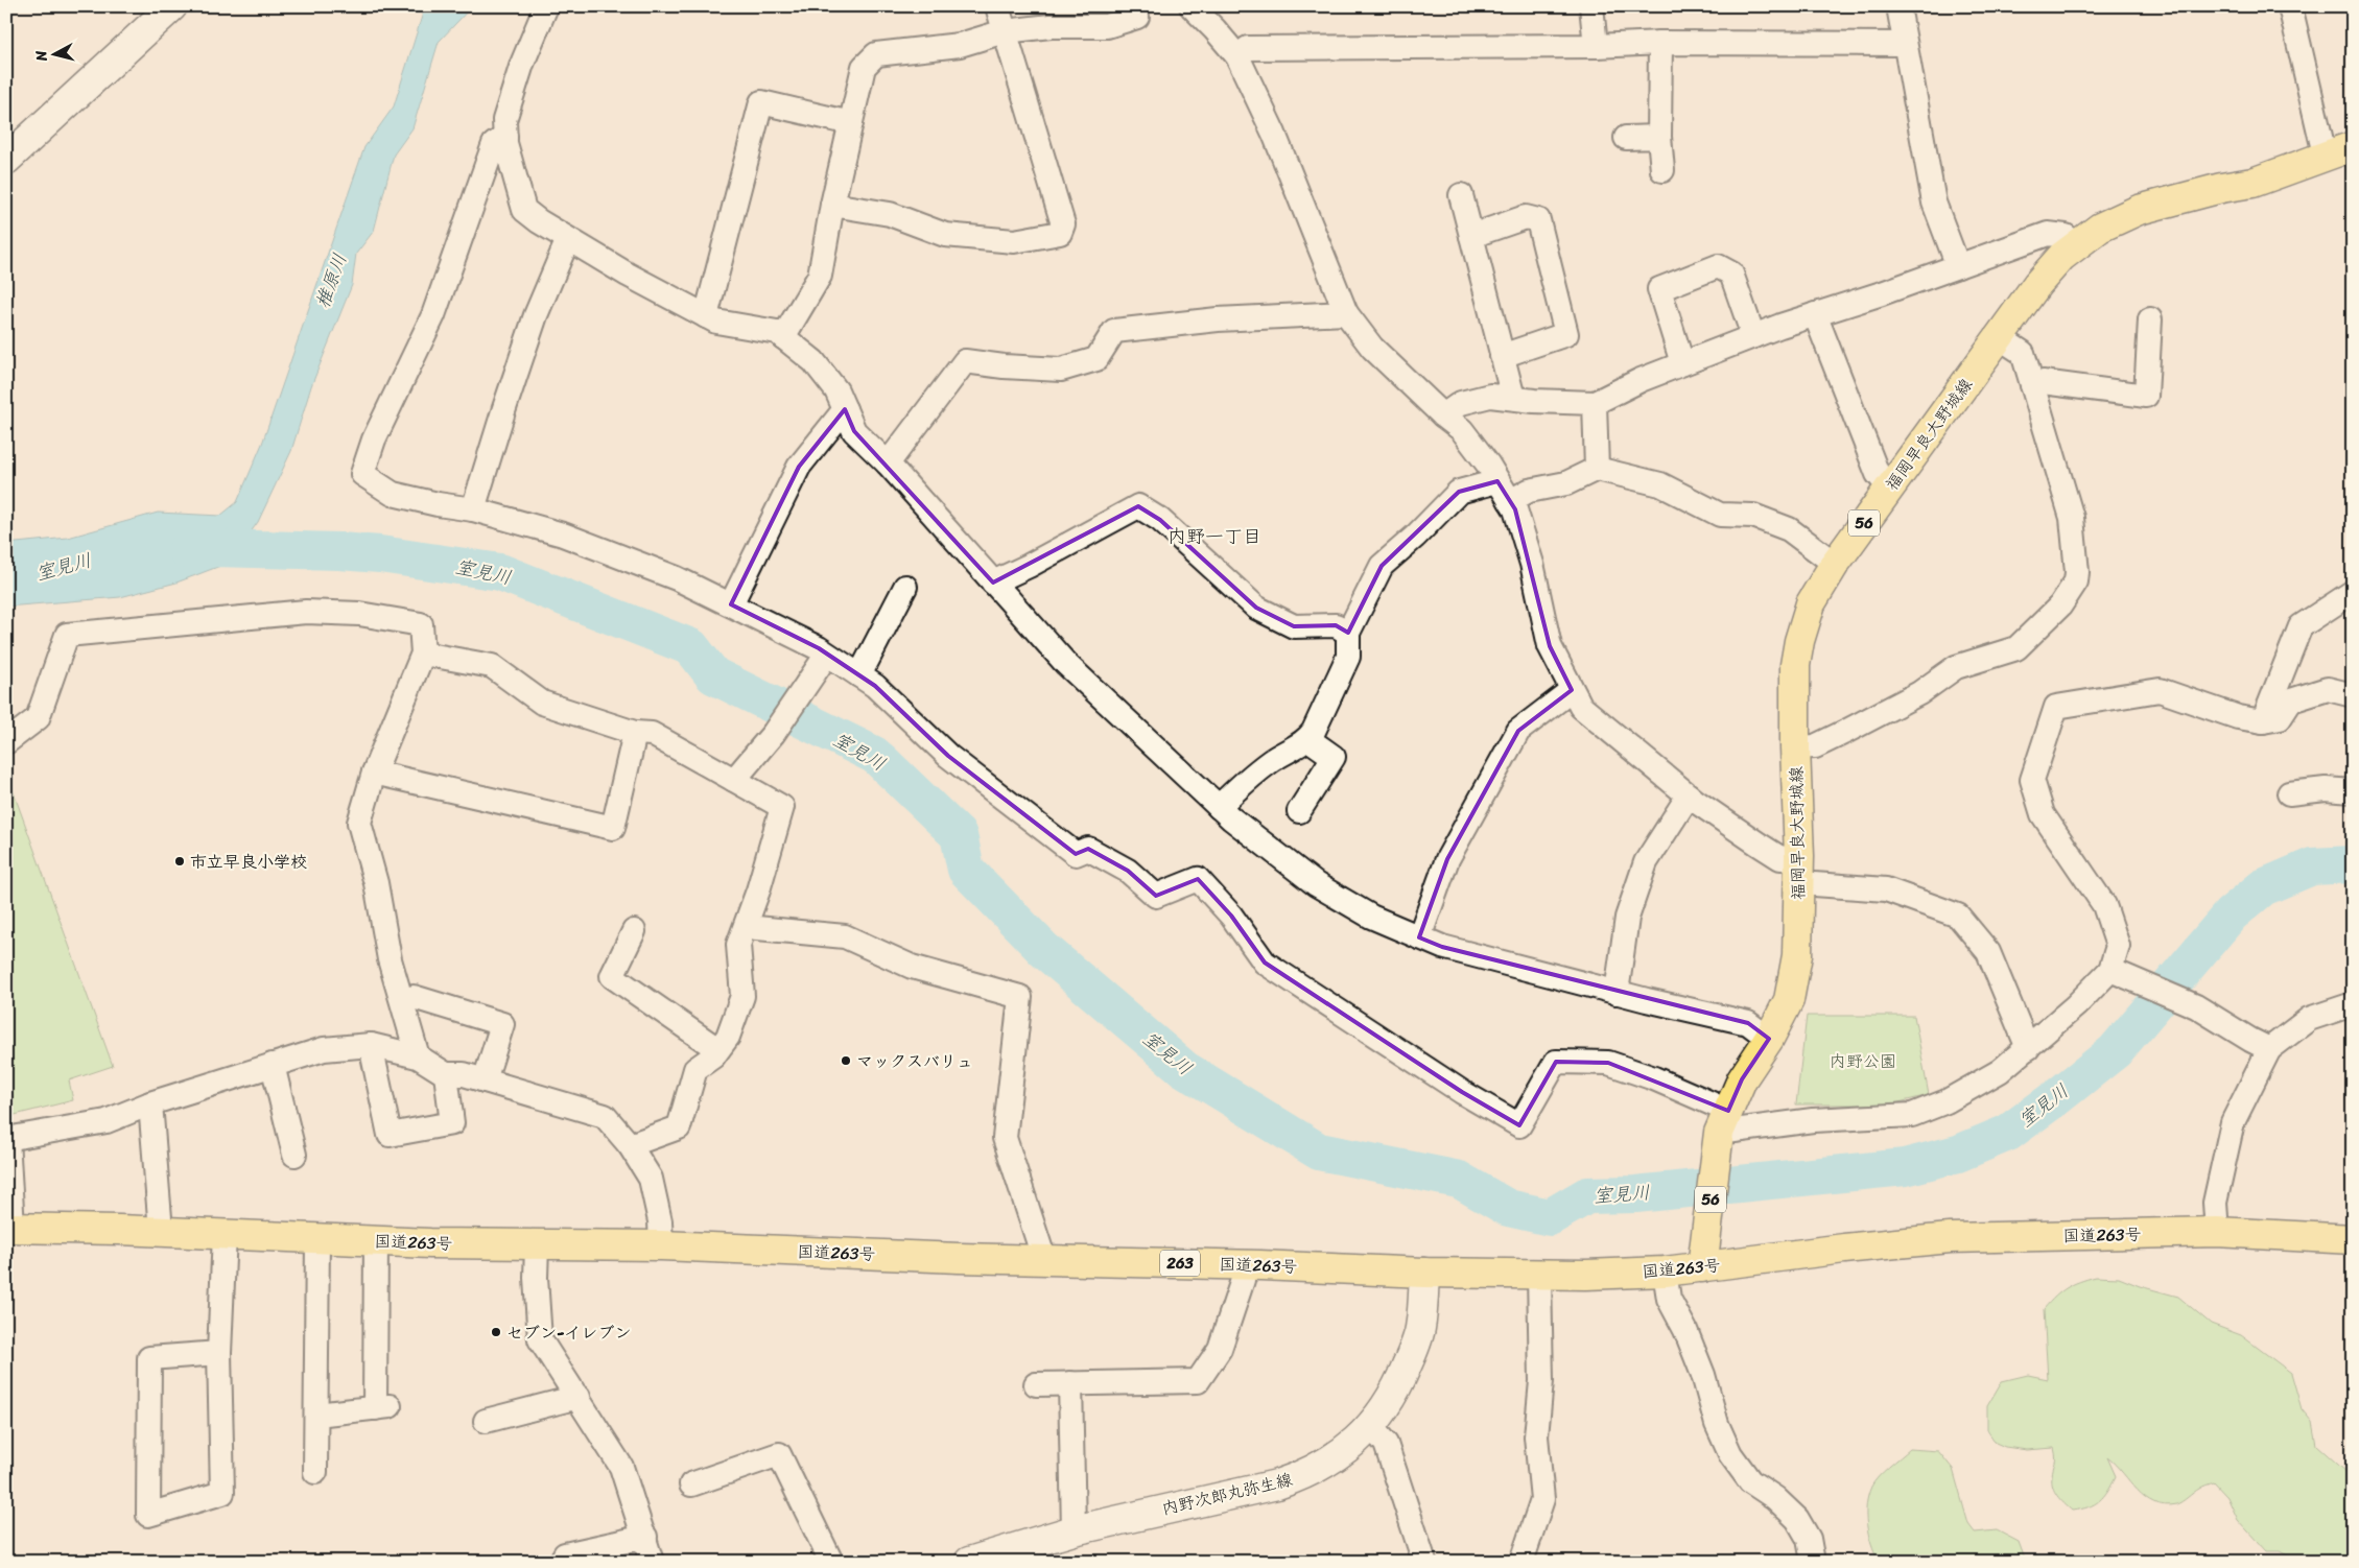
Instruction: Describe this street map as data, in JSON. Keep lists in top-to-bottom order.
{
  "streets": {
    "main road": [
      "福岡早良大野城線",
      "56",
      "国道263号",
      "263",
      "内野次郎丸弥生線"
    ]
  },
  "crossings": [
    ["福岡早良大野城線", "56"],
    ["56", "国道263号"],
    ["国道263号", "内野次郎丸弥生線"]
  ],
  "districts": ["内野一丁目"],
  "water": ["椎原川", "室見川"],
  "parks": ["内野公園"],
  "places": ["市立早良小学校", "マックスバリュ", "セブン-イレブン"],
  "north": "left"
}
